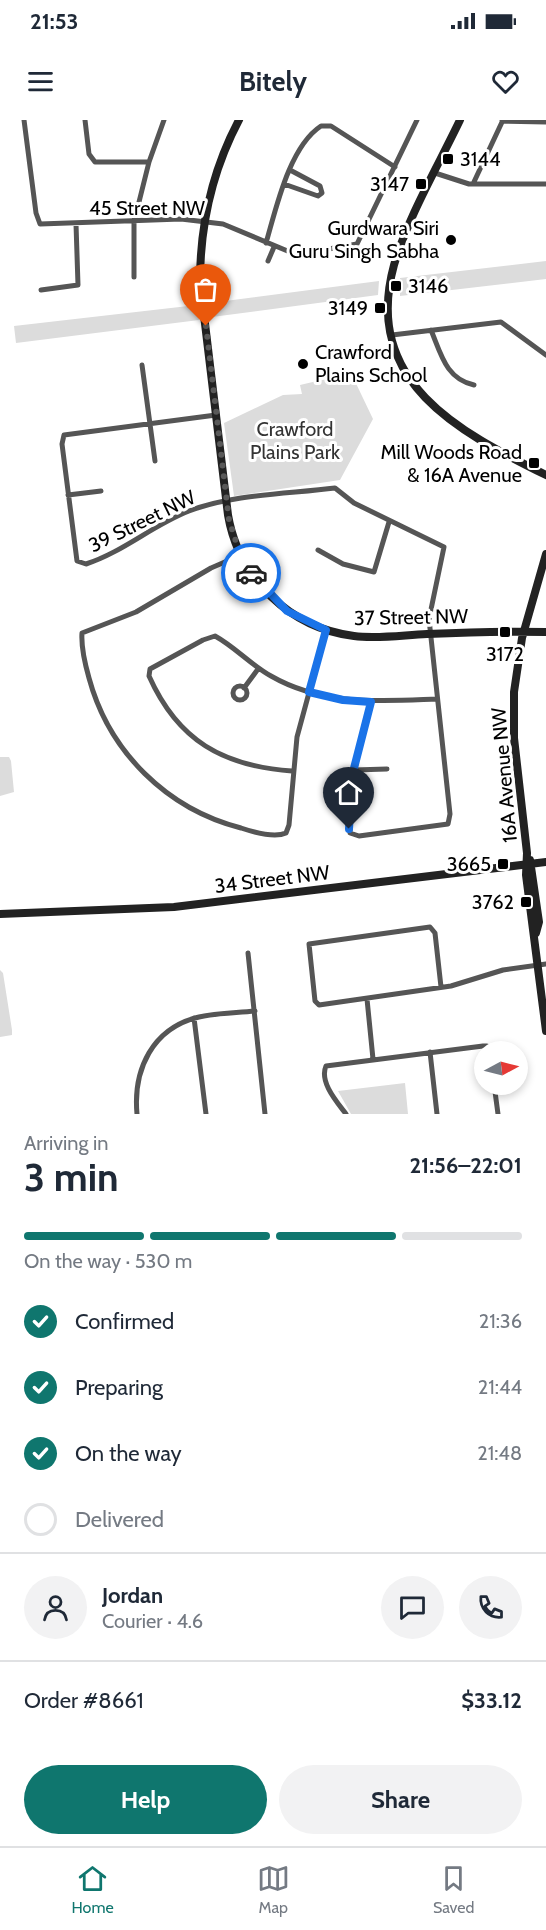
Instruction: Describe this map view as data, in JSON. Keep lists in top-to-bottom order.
{
  "streets": {
    "street": [
      "45 Street NW",
      "39 Street NW",
      "37 Street NW",
      "16A Avenue NW",
      "34 Street NW"
    ]
  },
  "crossings": [
    ["45 Street NW", "37 Street NW"],
    ["39 Street NW", "37 Street NW"],
    ["37 Street NW", "16A Avenue NW"],
    ["16A Avenue NW", "34 Street NW"]
  ],
  "parks": ["Crawford Plains Park"],
  "places": {
    "transit": [
      "3144",
      "3147",
      "3146",
      "3149",
      "Mill Woods Road & 16A Avenue",
      "3172",
      "3665",
      "3762"
    ],
    "other": ["Gurdwara Siri Guru Singh Sabha", "Crawford Plains School"]
  },
  "north": "right",
  "page": {
    "status": "21:53",
    "header": "Bitely",
    "heading": ["3 min", "Arriving in", "21:56–22:01"],
    "panel": [
      "Jordan",
      "Courier · 4.6",
      "Order #8661",
      "$33.12"
    ],
    "bar": "On the way · 530 m",
    "list": [
      ["Confirmed", "21:36"],
      ["Preparing", "21:44"],
      ["On the way", "21:48"],
      "Delivered"
    ],
    "buttons": ["Help", "Share"],
    "tabs": ["Home", "Map", "Saved"]
  }
}
